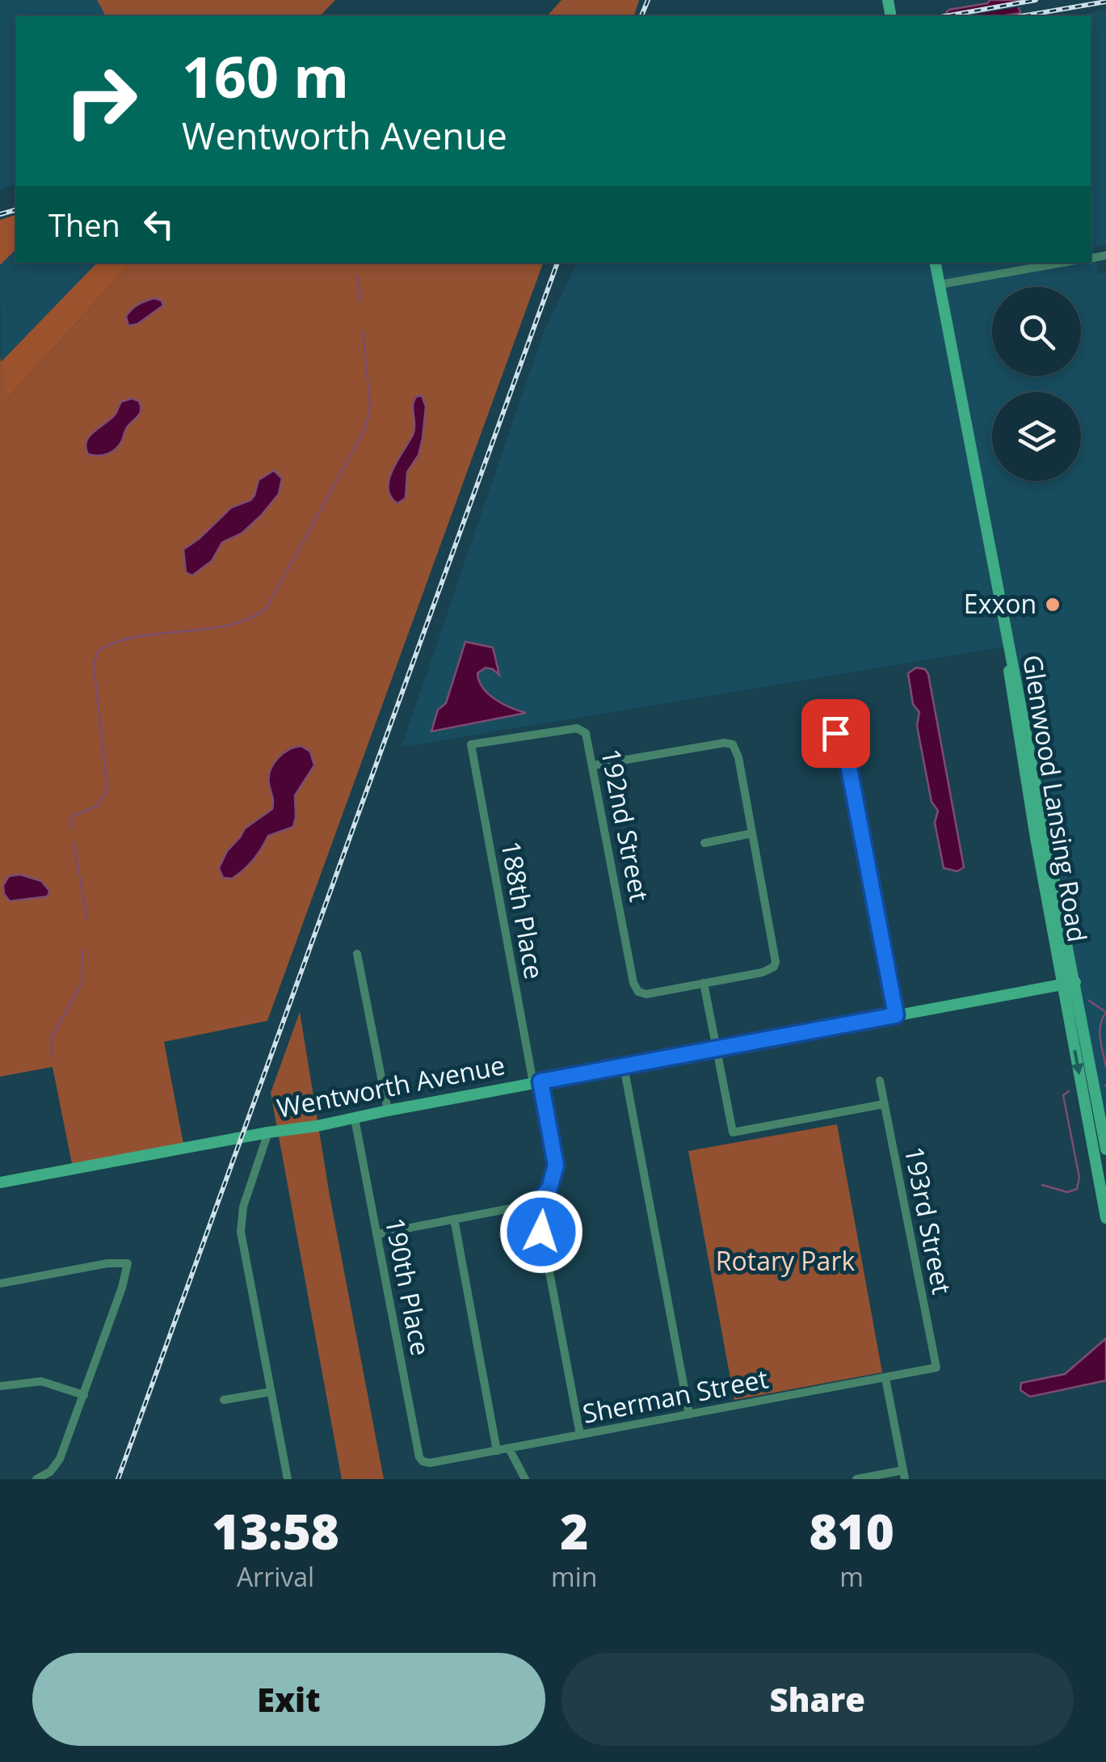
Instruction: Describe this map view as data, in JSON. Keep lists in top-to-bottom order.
{
  "streets": {
    "main road": ["Glenwood Lansing Road", "Wentworth Avenue"],
    "street": [
      "192nd Street",
      "188th Place",
      "193rd Street",
      "190th Place",
      "Sherman Street"
    ]
  },
  "crossings": [
    ["Glenwood Lansing Road", "Wentworth Avenue"],
    ["192nd Street", "188th Place"],
    ["188th Place", "Wentworth Avenue"],
    ["Wentworth Avenue", "190th Place"],
    ["193rd Street", "Sherman Street"],
    ["190th Place", "Sherman Street"]
  ],
  "parks": ["Rotary Park"],
  "places": ["Exxon"],
  "page": {
    "turn": ["160 m", "Wentworth Avenue"],
    "then": "Then",
    "eta": [
      "13:58",
      "Arrival",
      "2",
      "min",
      "810",
      "m"
    ],
    "buttons": ["Exit", "Share"]
  }
}
